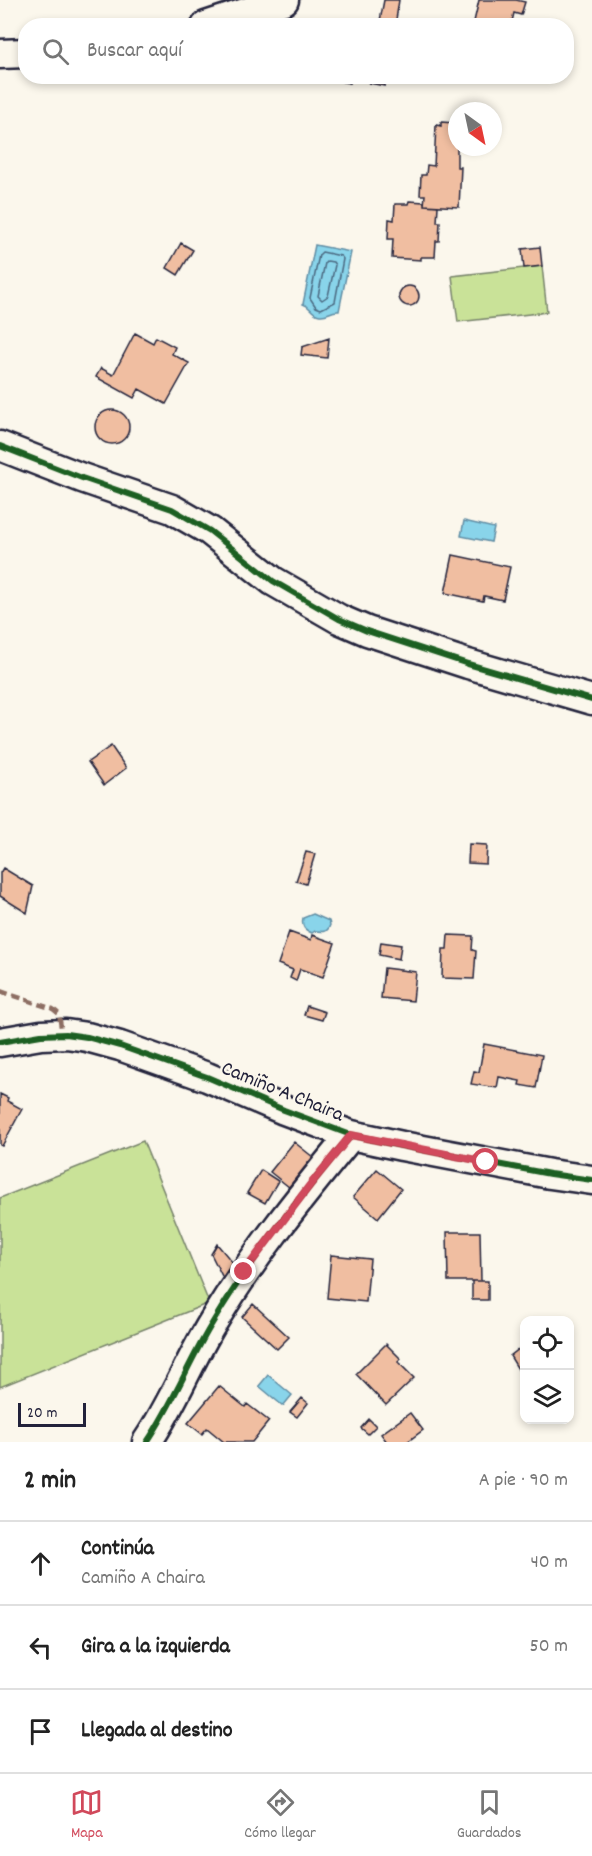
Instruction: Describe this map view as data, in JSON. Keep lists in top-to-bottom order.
{
  "streets": {
    "street": ["Camiño A Chaira"]
  },
  "scale_bar": "20 m",
  "north": "bottom right",
  "page": {
    "search": "Buscar aquí",
    "scale": "20 m",
    "heading": ["2 min", "A pie · 90 m"],
    "list": [
      ["Continúa", "Camiño A Chaira", "40 m"],
      ["Gira a la izquierda", "50 m"],
      "Llegada al destino"
    ],
    "nav": ["Mapa", "Cómo llegar", "Guardados"]
  }
}
